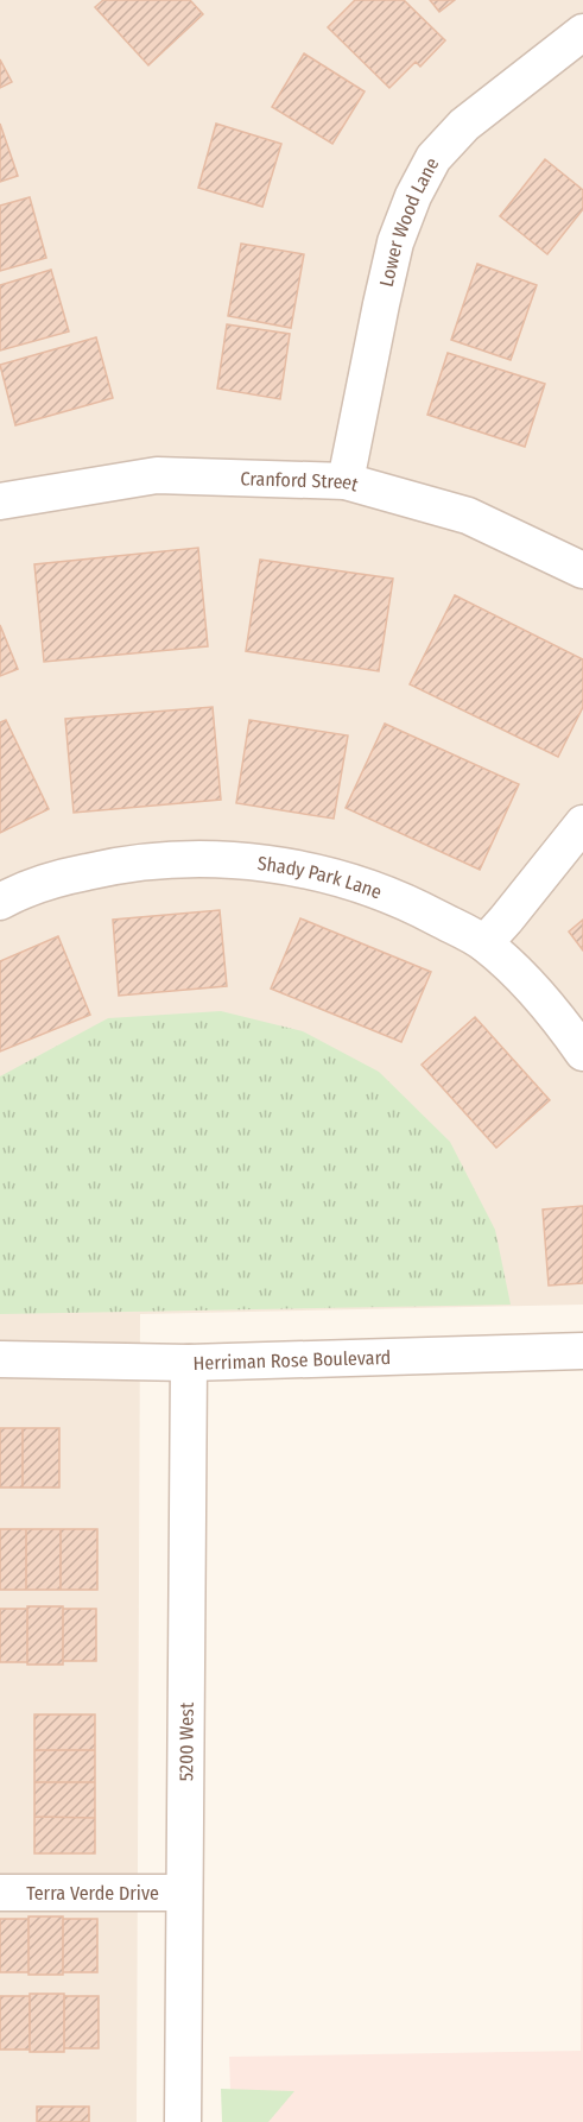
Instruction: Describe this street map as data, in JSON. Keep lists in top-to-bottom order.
{
  "streets": {
    "street": [
      "Lower Wood Lane",
      "Cranford Street",
      "Shady Park Lane",
      "Herriman Rose Boulevard",
      "5200 West",
      "Terra Verde Drive"
    ]
  },
  "crossings": [
    ["Lower Wood Lane", "Cranford Street"],
    ["Herriman Rose Boulevard", "5200 West"],
    ["5200 West", "Terra Verde Drive"]
  ]
}
